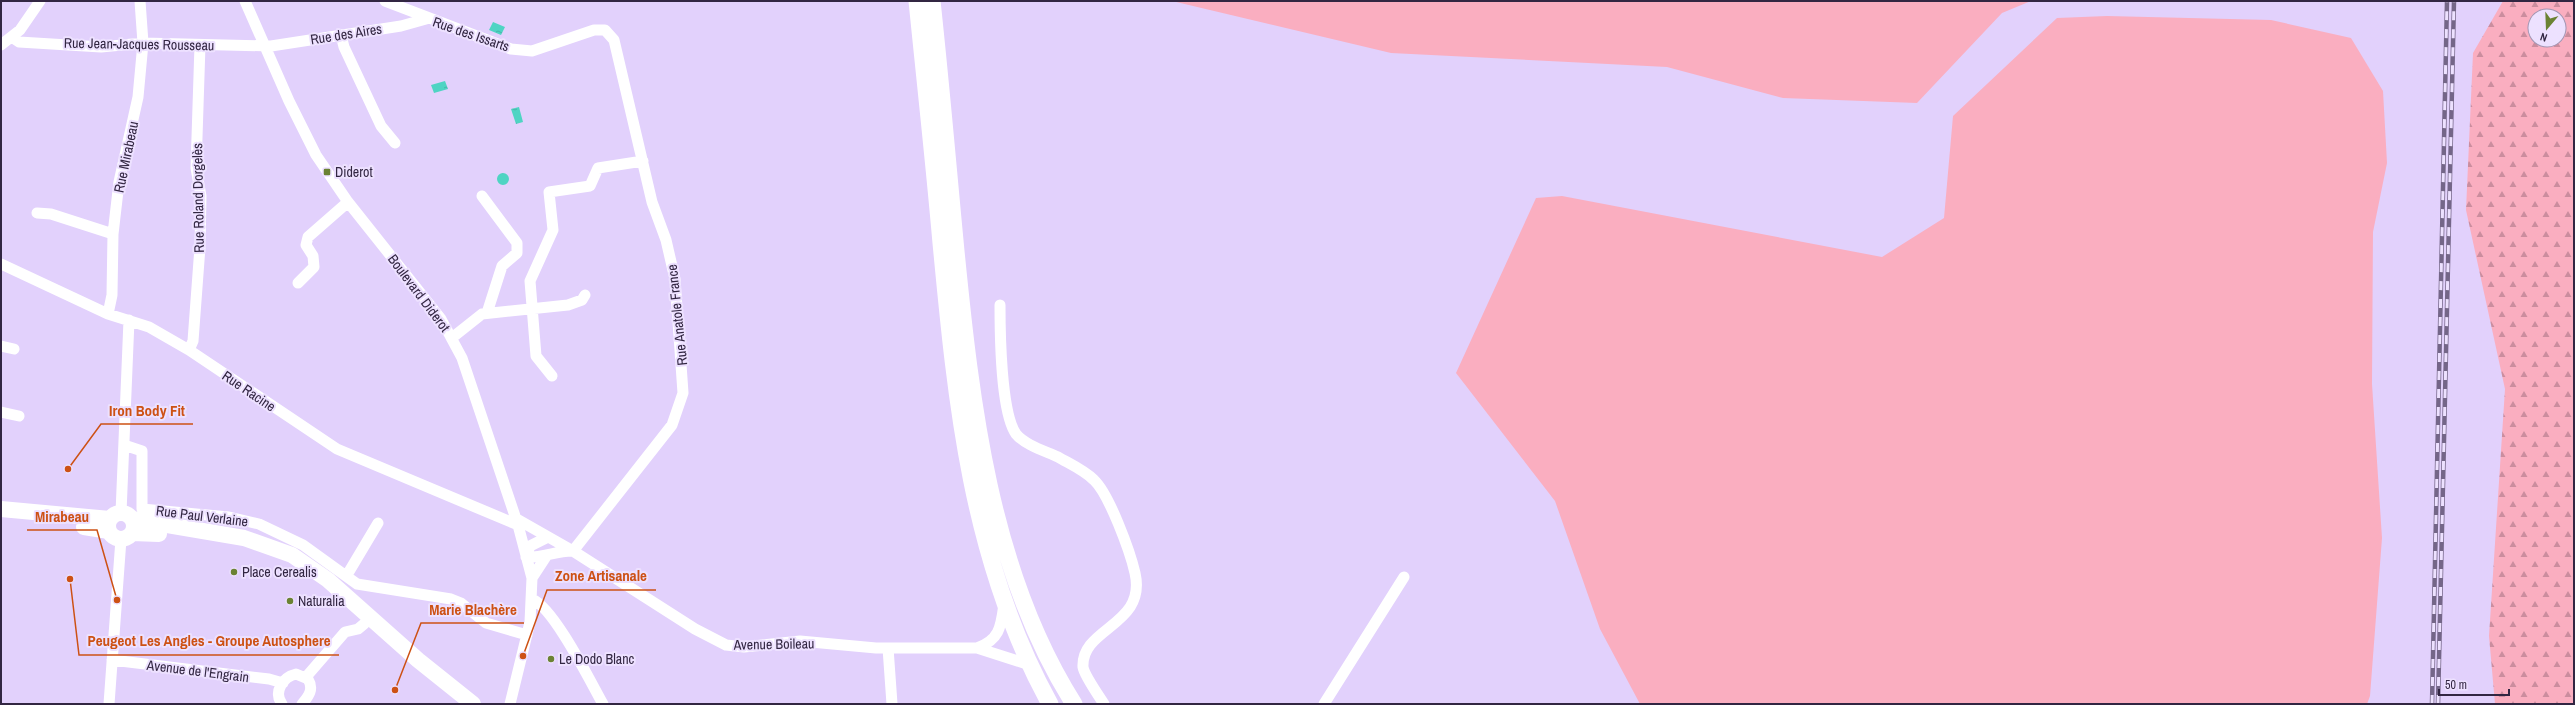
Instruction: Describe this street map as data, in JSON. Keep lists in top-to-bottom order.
{
  "streets": {
    "street": [
      "Rue des Aires",
      "Rue des Issarts",
      "Rue Jean-Jacques Rousseau",
      "Rue Mirabeau",
      "Rue Roland Dorgelès",
      "Boulevard Diderot",
      "Rue Anatole France",
      "Rue Racine",
      "Rue Paul Verlaine",
      "Avenue Boileau",
      "Avenue de l'Engrain"
    ]
  },
  "crossings": [
    ["Rue des Aires", "Rue des Issarts"],
    ["Rue des Aires", "Rue Jean-Jacques Rousseau"],
    ["Rue des Aires", "Boulevard Diderot"],
    ["Rue des Issarts", "Rue Anatole France"],
    ["Rue Jean-Jacques Rousseau", "Rue Mirabeau"],
    ["Rue Jean-Jacques Rousseau", "Rue Roland Dorgelès"],
    ["Rue Jean-Jacques Rousseau", "Boulevard Diderot"],
    ["Rue Mirabeau", "Rue Racine"],
    ["Rue Roland Dorgelès", "Rue Racine"],
    ["Boulevard Diderot", "Rue Racine"],
    ["Boulevard Diderot", "Rue Paul Verlaine"],
    ["Rue Anatole France", "Avenue Boileau"],
    ["Rue Racine", "Avenue Boileau"]
  ],
  "places": {
    "transit": ["Diderot"],
    "other": [
      "Iron Body Fit",
      "Place Cerealis",
      "Peugeot Les Angles - Groupe Autosphere",
      "Mirabeau",
      "Naturalia",
      "Zone Artisanale",
      "Le Dodo Blanc",
      "Marie Blachère"
    ]
  },
  "scale_bar": "50 m",
  "north": "bottom"
}
